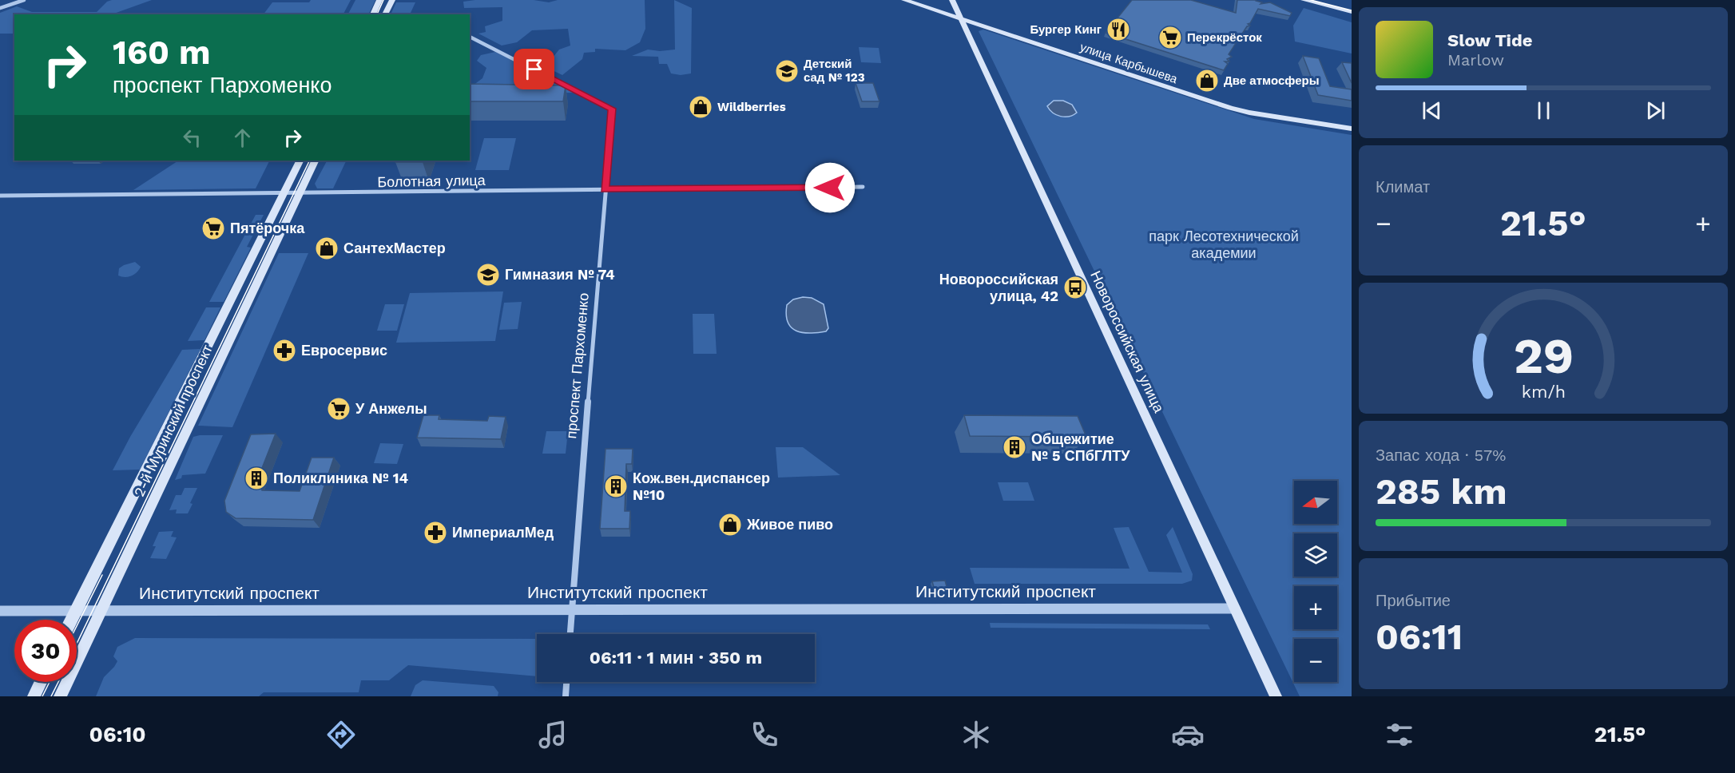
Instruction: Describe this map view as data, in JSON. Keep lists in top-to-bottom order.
{
  "streets": {
    "main road": ["улица Карбышева", "Новороссийская улица", "2-й Муринский проспект"],
    "street": ["Болотная улица", "проспект Пархоменко", "Институтский проспект"]
  },
  "crossings": [
    ["улица Карбышева", "Новороссийская улица"],
    ["Болотная улица", "проспект Пархоменко"],
    ["Болотная улица", "2-й Муринский проспект"],
    ["Новороссийская улица", "Институтский проспект"],
    ["проспект Пархоменко", "Институтский проспект"],
    ["2-й Муринский проспект", "Институтский проспект"]
  ],
  "parks": ["парк Лесотехнической академии"],
  "places": {
    "restaurant": ["Бургер Кинг"],
    "supermarket": ["Перекрёсток", "Пятёрочка", "У Анжелы"],
    "school or university": ["Детский сад № 123", "Гимназия № 74"],
    "shop": [
      "Две атмосферы",
      "Wildberries",
      "СантехМастер",
      "Живое пиво"
    ],
    "bus stop": ["Новороссийская улица, 42"],
    "pharmacy": ["Евросервис", "ИмпериалМед"],
    "building": ["Общежитие № 5 СПбГЛТУ", "Поликлиника № 14", "Кож.вен.диспансер №10"]
  },
  "north": "left",
  "page": {
    "turn": ["160 m", "проспект Пархоменко"],
    "song": ["Slow Tide", "Marlow"],
    "tile": [
      "Климат",
      ["Запас хода · 57%", "285 km"],
      ["Прибытие", "06:11"]
    ],
    "heat": ["−", "21.5°", "+"],
    "map_buttons": ["+", "−"],
    "limit": "30",
    "trip": "06:11 · 1 мин · 350 m",
    "tabs": ["06:10", "21.5°"],
    "gauge": ["29", "km/h"]
  }
}
